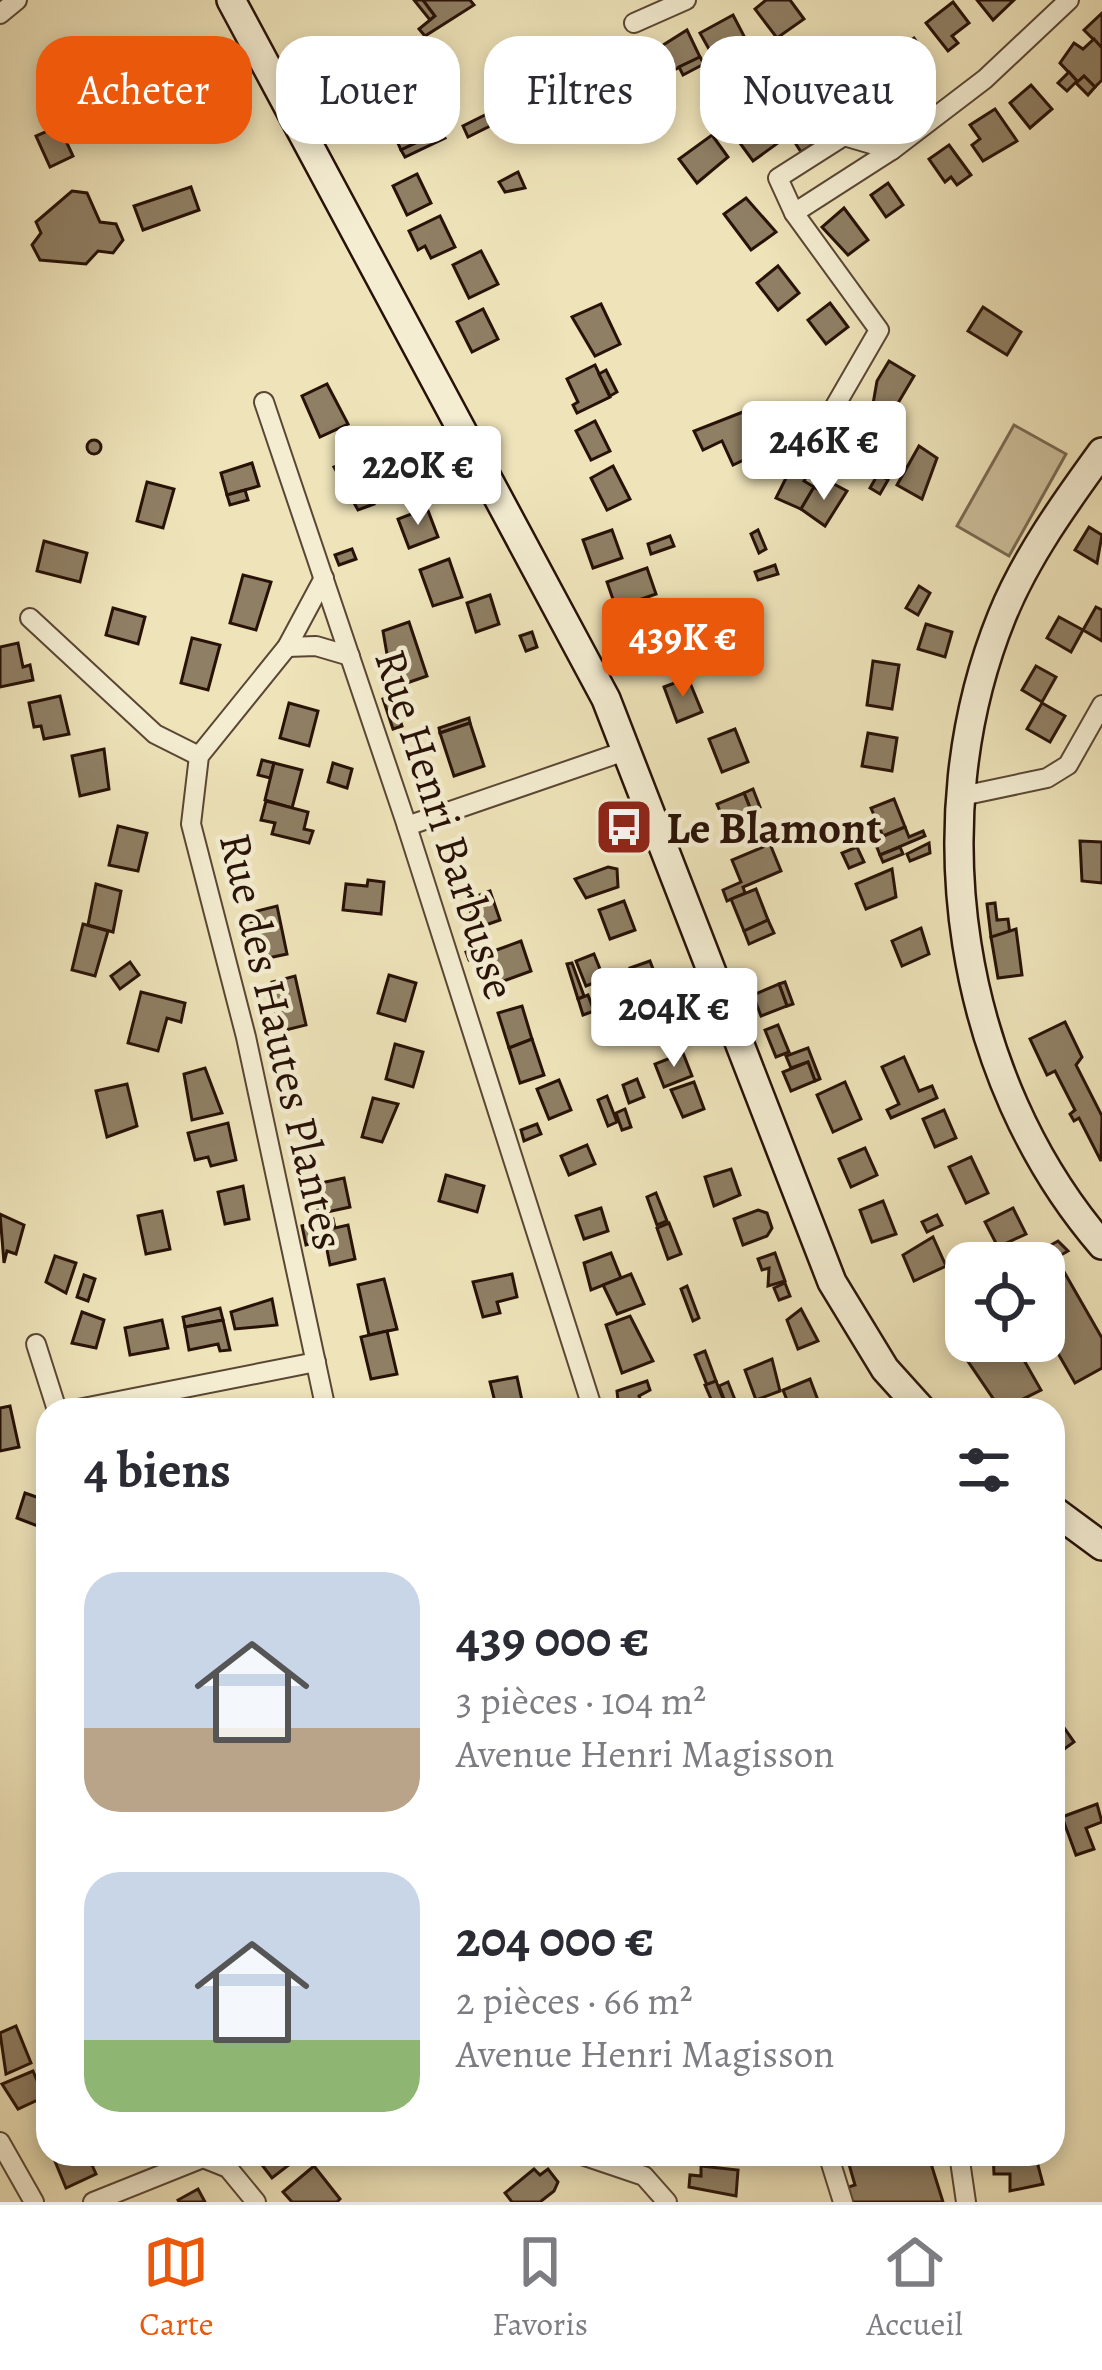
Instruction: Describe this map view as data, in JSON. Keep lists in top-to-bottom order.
{
  "streets": {
    "street": ["Rue Henri Barbusse", "Rue des Hautes Plantes"]
  },
  "places": {
    "bus stop": ["Le Blamont"]
  },
  "page": {
    "chip": [
      "Acheter",
      "Louer",
      "Filtres",
      "Nouveau"
    ],
    "price": [
      "246K €",
      "220K €",
      "439K €",
      "204K €"
    ],
    "heading": "4 biens",
    "list": [
      {
        "name": "439 000 €",
        "note": "3 pièces · 104 m² · Avenue Henri Magisson"
      },
      {
        "name": "204 000 €",
        "note": "2 pièces · 66 m² · Avenue Henri Magisson"
      }
    ],
    "tabs": ["Carte", "Favoris", "Accueil"]
  }
}
